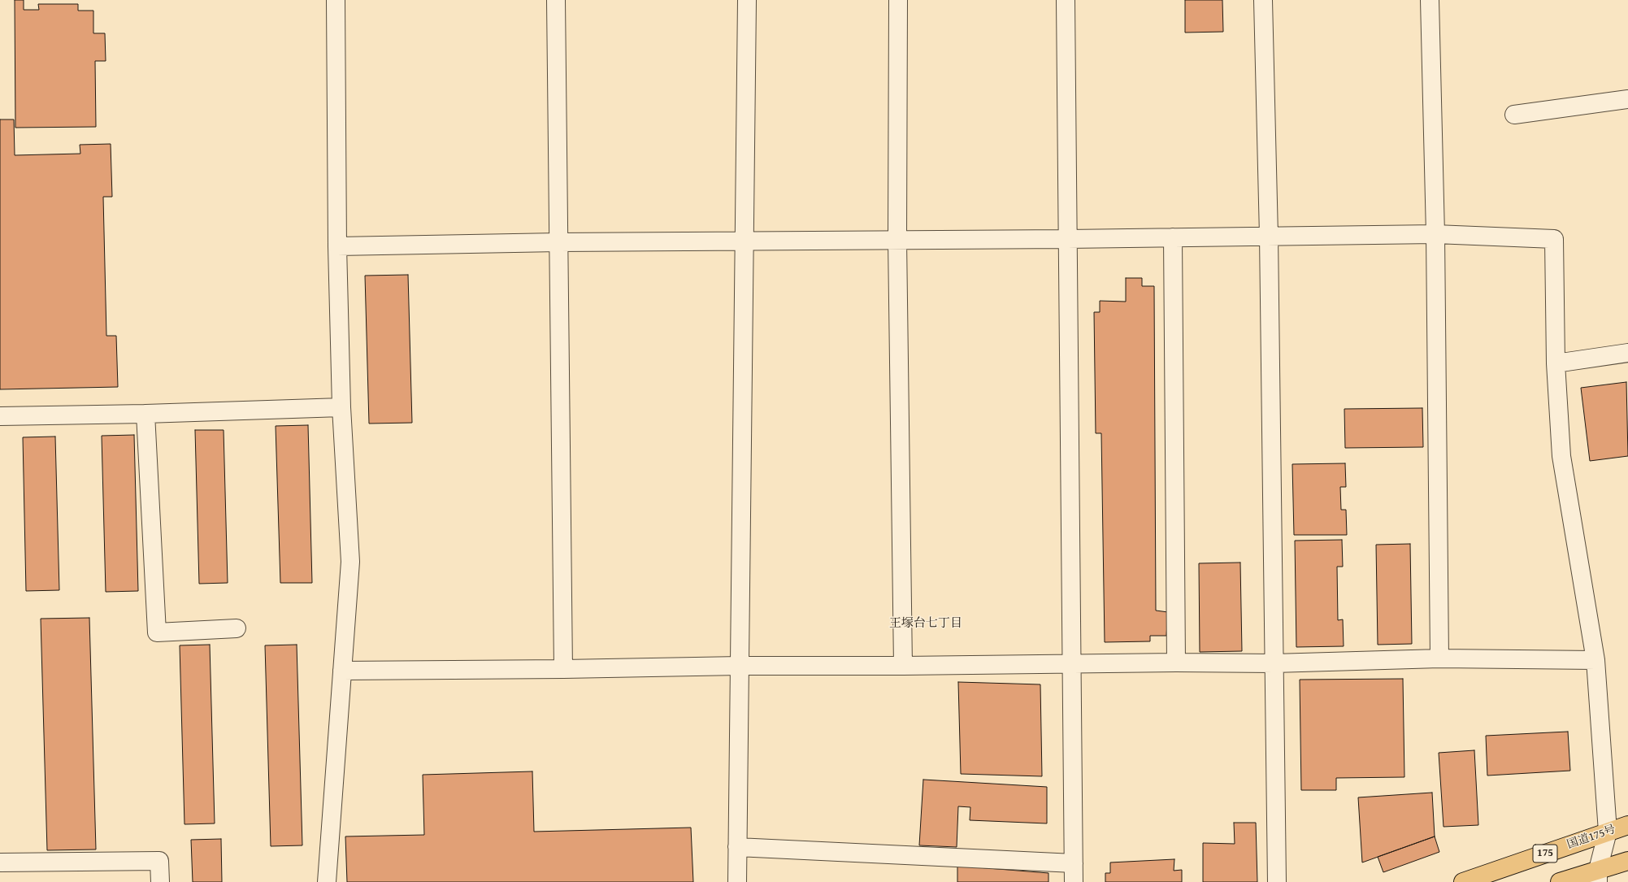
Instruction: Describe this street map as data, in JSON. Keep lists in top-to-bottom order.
{
  "streets": {
    "highway": ["国道175号", "175"]
  },
  "districts": ["王塚台七丁目"]
}
